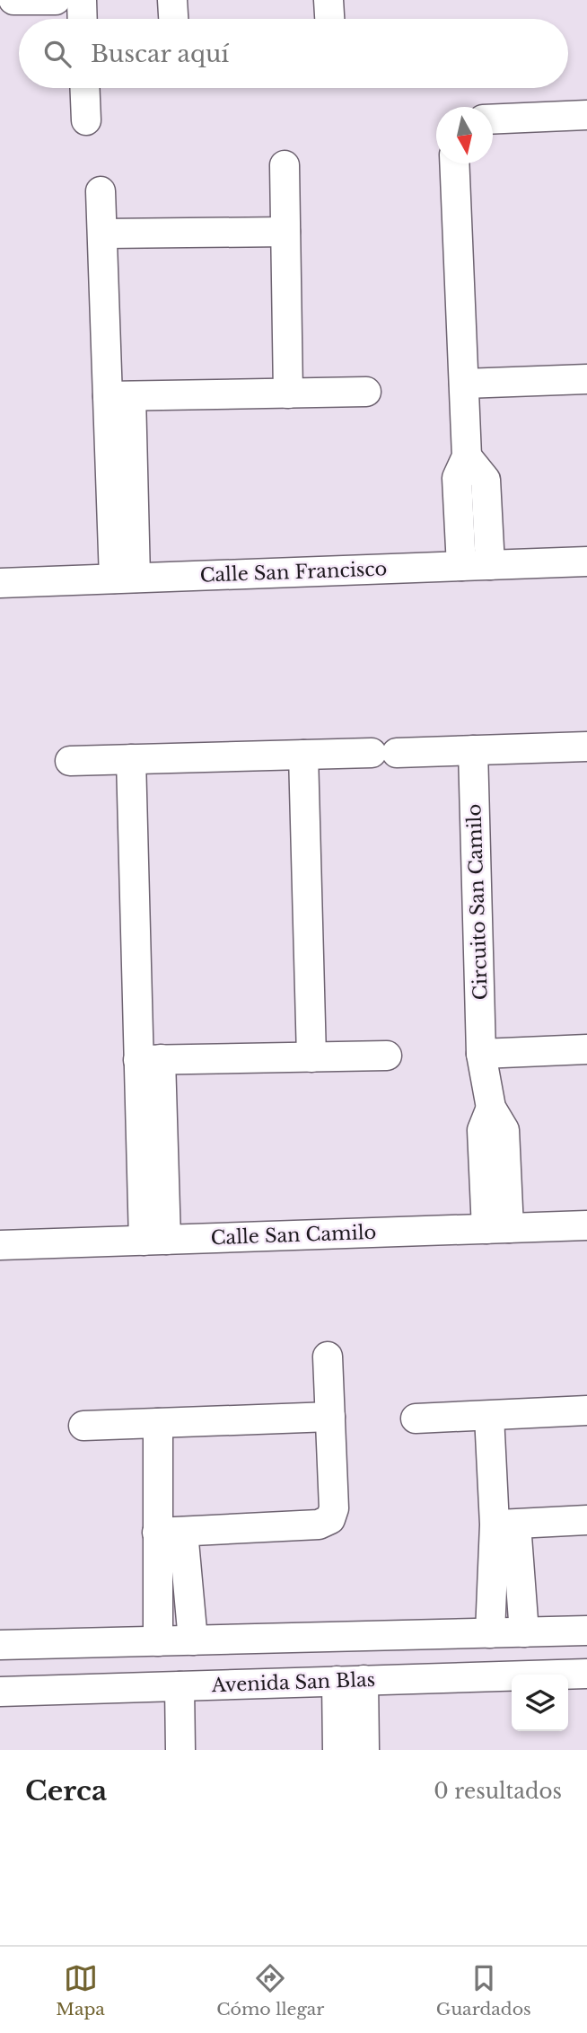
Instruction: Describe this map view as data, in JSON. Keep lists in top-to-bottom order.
{
  "streets": {
    "street": [
      "Calle San Francisco",
      "Circuito San Camilo",
      "Calle San Camilo",
      "Avenida San Blas"
    ]
  },
  "crossings": [
    ["Circuito San Camilo", "Calle San Camilo"]
  ],
  "north": "bottom",
  "page": {
    "search": "Buscar aquí",
    "heading": ["Cerca", "0 resultados"],
    "nav": ["Mapa", "Cómo llegar", "Guardados"]
  }
}
